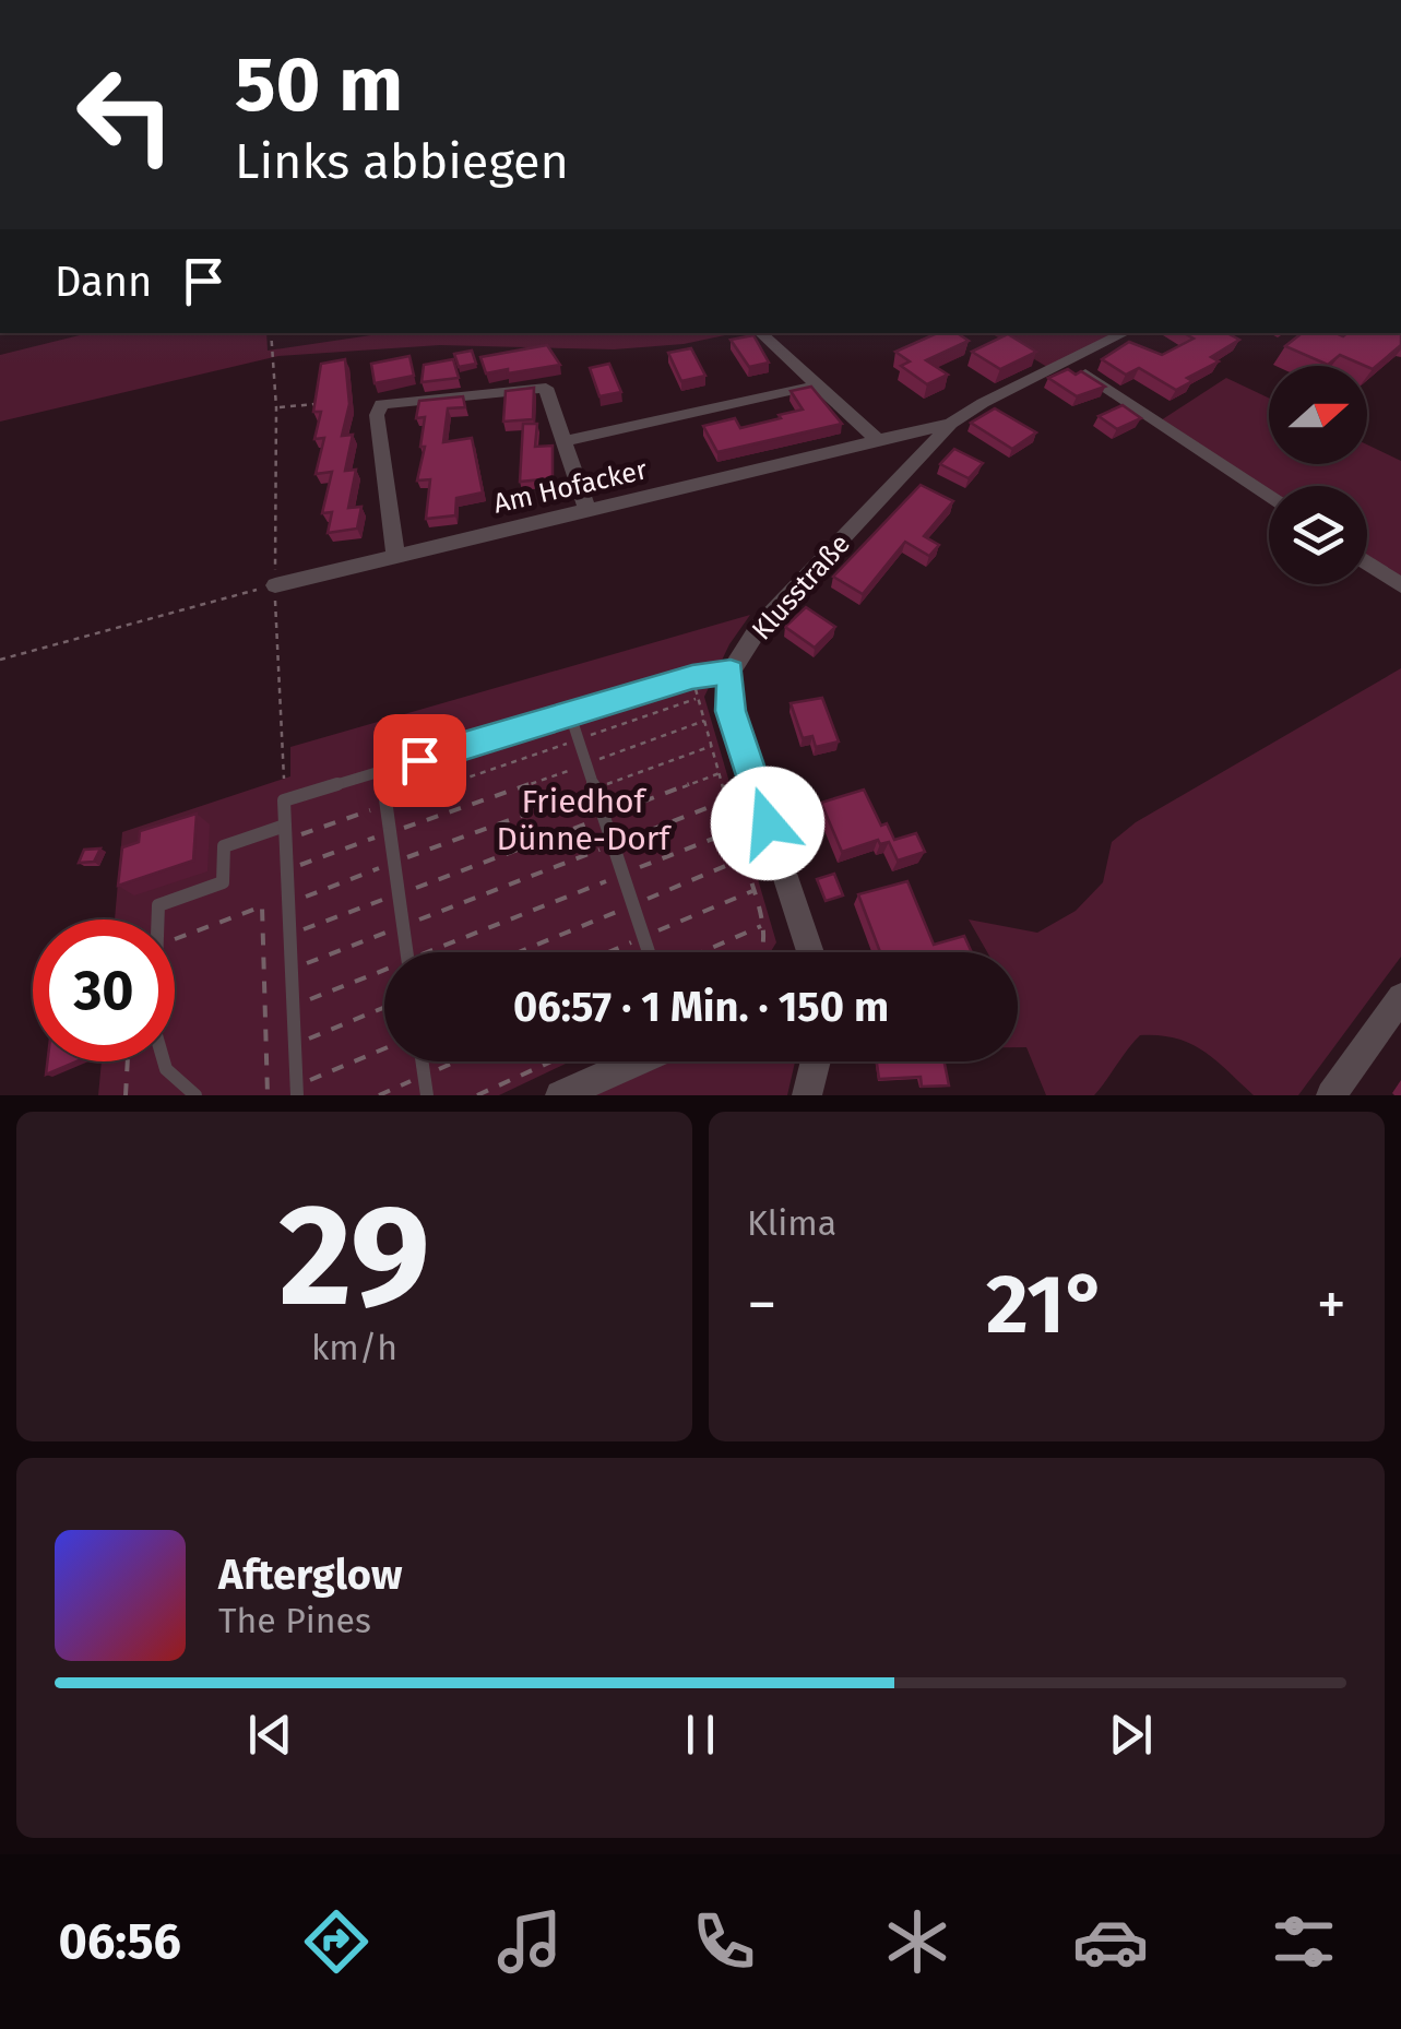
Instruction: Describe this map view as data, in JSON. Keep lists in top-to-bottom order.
{
  "streets": {
    "street": ["Am Hofacker", "Klusstraße"]
  },
  "crossings": [
    ["Am Hofacker", "Klusstraße"]
  ],
  "parks": ["Friedhof Dünne-Dorf"],
  "north": "right",
  "page": {
    "turn": ["50 m", "Links abbiegen"],
    "then": "Dann",
    "limit": "30",
    "trip": "06:57 · 1 Min. · 150 m",
    "tile": [
      ["29", "km/h"],
      "Klima"
    ],
    "heat": ["−", "21°", "+"],
    "song": ["Afterglow", "The Pines"],
    "tabs": "06:56"
  }
}
